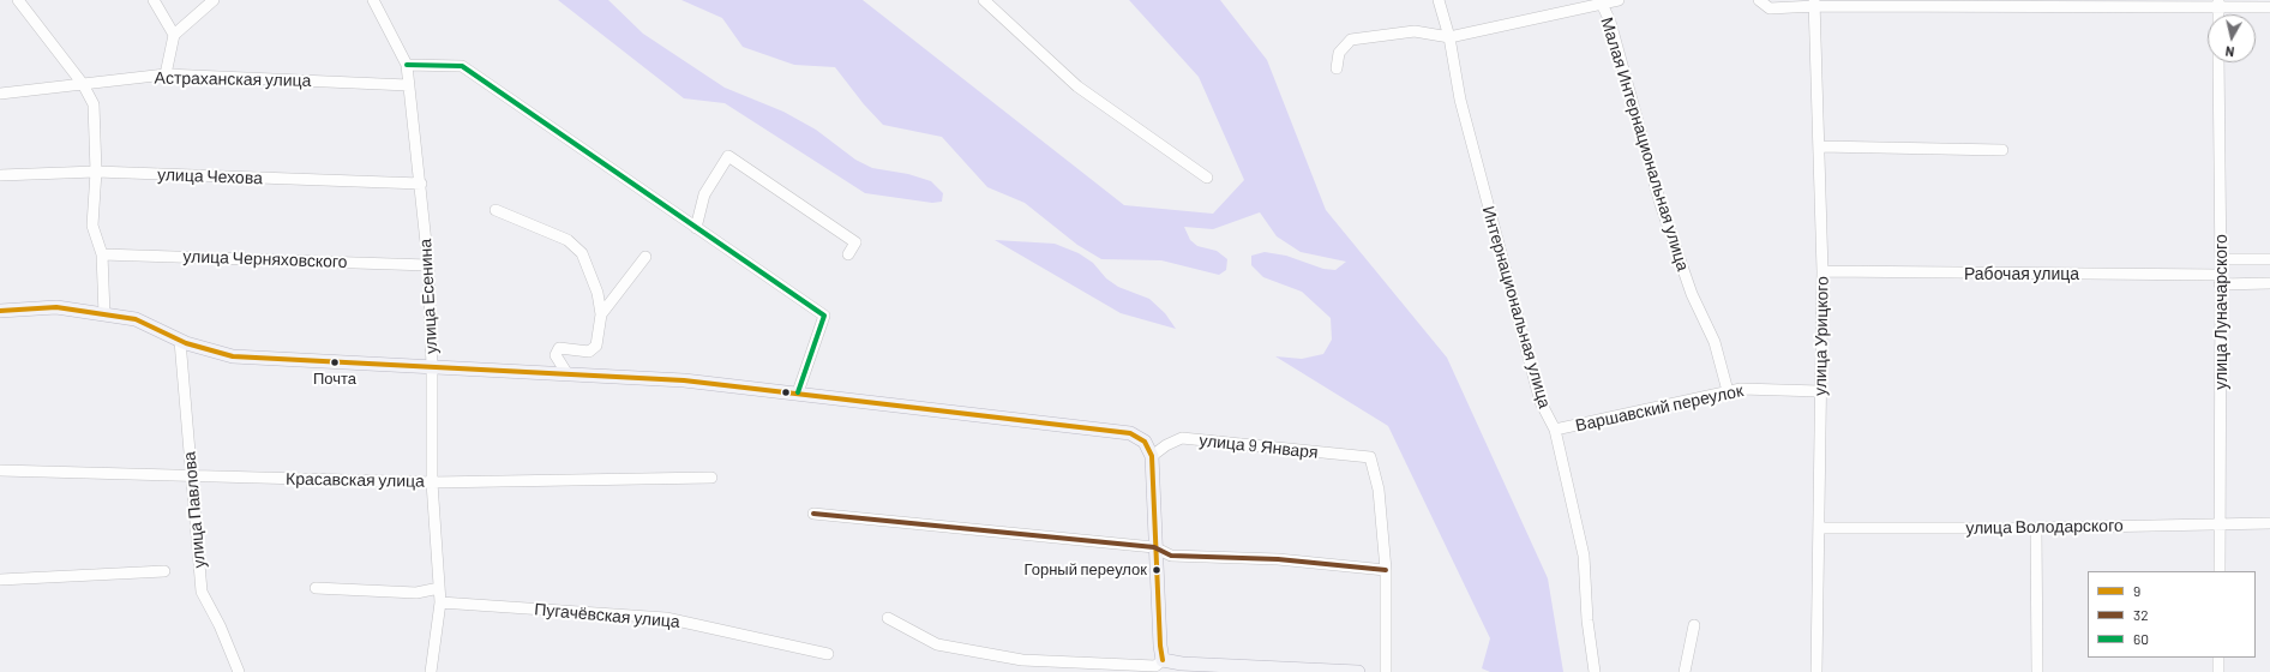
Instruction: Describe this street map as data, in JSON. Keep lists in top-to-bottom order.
{
  "streets": {
    "street": [
      "Астраханская улица",
      "Малая Интернациональная улица",
      "улица Чехова",
      "улица Черняховского",
      "Рабочая улица",
      "улица Есенина",
      "Интернациональная улица",
      "улица Луначарского",
      "улица Урицкого",
      "Варшавский переулок",
      "улица 9 Января",
      "Красавская улица",
      "улица Павлова",
      "улица Володарского",
      "Пугачёвская улица"
    ]
  },
  "crossings": [
    ["Астраханская улица", "улица Есенина"],
    ["Малая Интернациональная улица", "Варшавский переулок"],
    ["улица Чехова", "улица Есенина"],
    ["улица Черняховского", "улица Есенина"],
    ["Рабочая улица", "улица Луначарского"],
    ["Рабочая улица", "улица Урицкого"],
    ["улица Есенина", "Красавская улица"],
    ["улица Есенина", "Пугачёвская улица"],
    ["Интернациональная улица", "Варшавский переулок"],
    ["улица Луначарского", "улица Володарского"],
    ["улица Урицкого", "Варшавский переулок"],
    ["улица Урицкого", "улица Володарского"],
    ["Красавская улица", "улица Павлова"]
  ],
  "places": ["Почта", "Горный переулок"],
  "lines": ["transit line 60", "transit line 9", "transit line 32"],
  "legend": ["9", "32", "60"],
  "north": "bottom"
}
